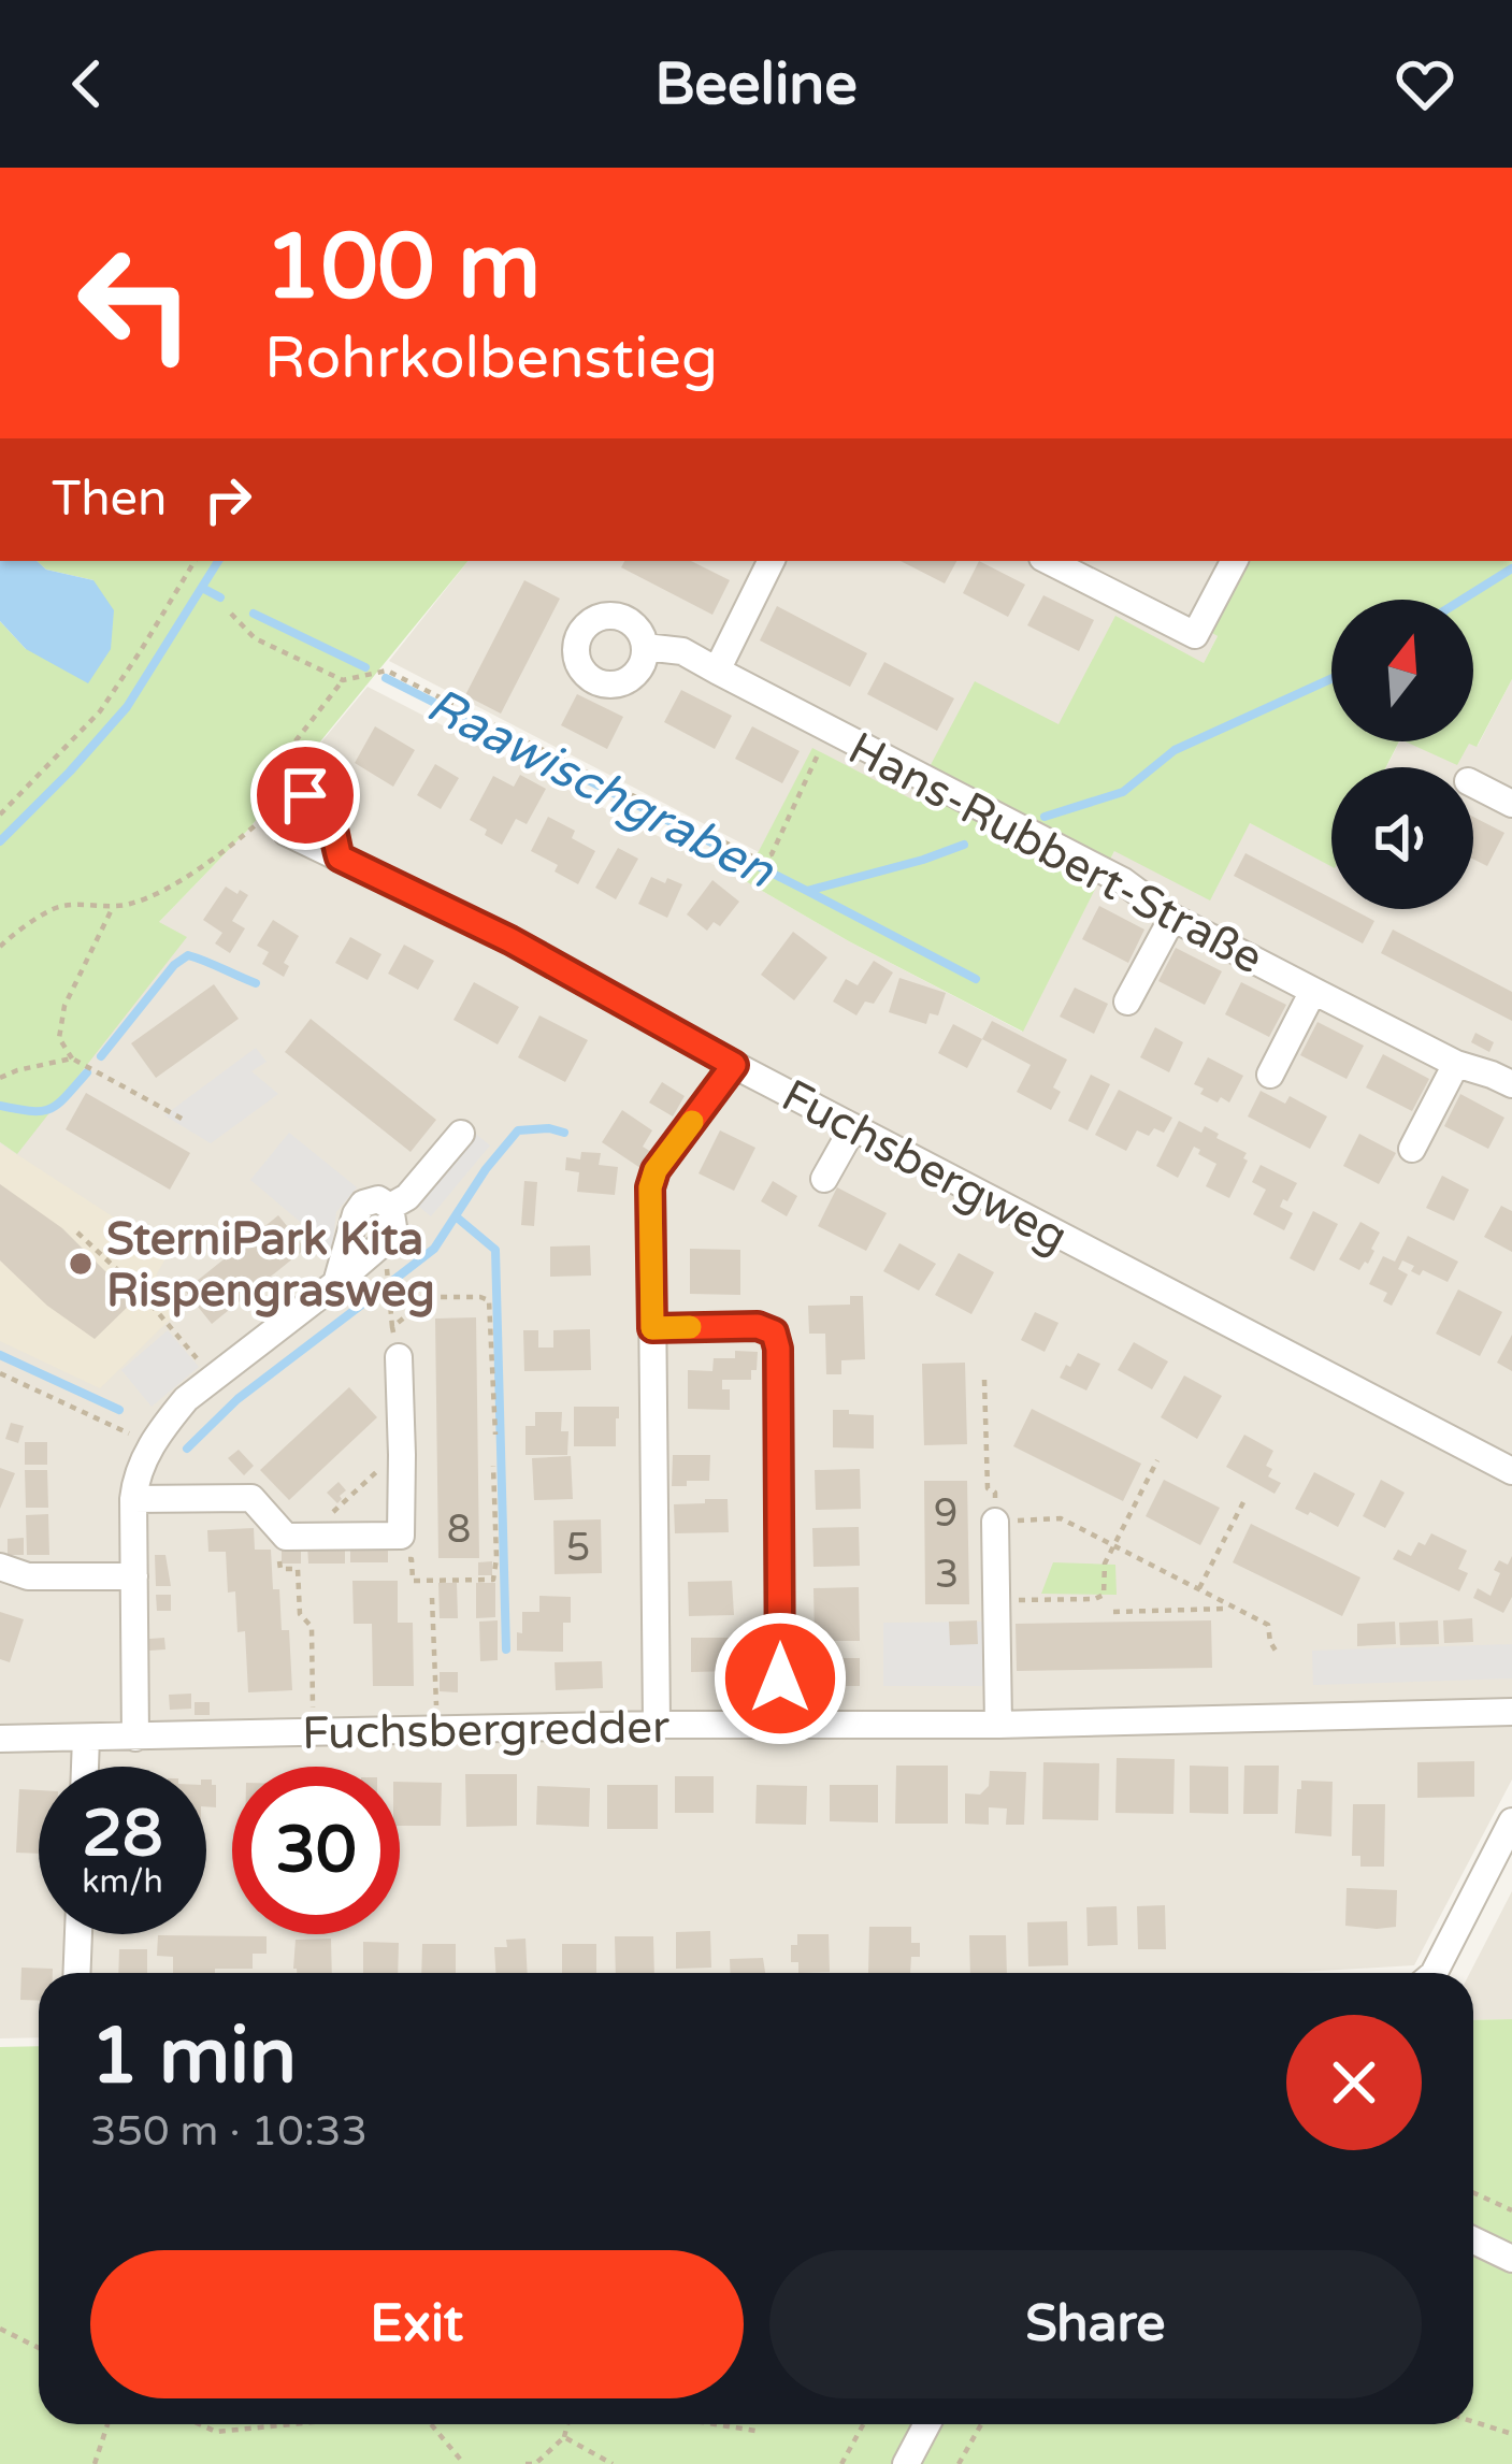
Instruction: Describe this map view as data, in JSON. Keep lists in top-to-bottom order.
{
  "streets": {
    "street": ["Hans-Rubbert-Straße", "Fuchsbergweg", "Fuchsbergredder"]
  },
  "water": ["Raawischgraben"],
  "places": ["SterniPark Kita Rispengrasweg"],
  "house_numbers": [
    "9",
    "8",
    "5",
    "3"
  ],
  "north": "top",
  "page": {
    "header": "Beeline",
    "turn": ["100 m", "Rohrkolbenstieg"],
    "then": "Then",
    "speed": "28 km/h",
    "limit": "30",
    "heading": ["1 min", "350 m · 10:33"],
    "buttons": ["Exit", "Share"]
  }
}
